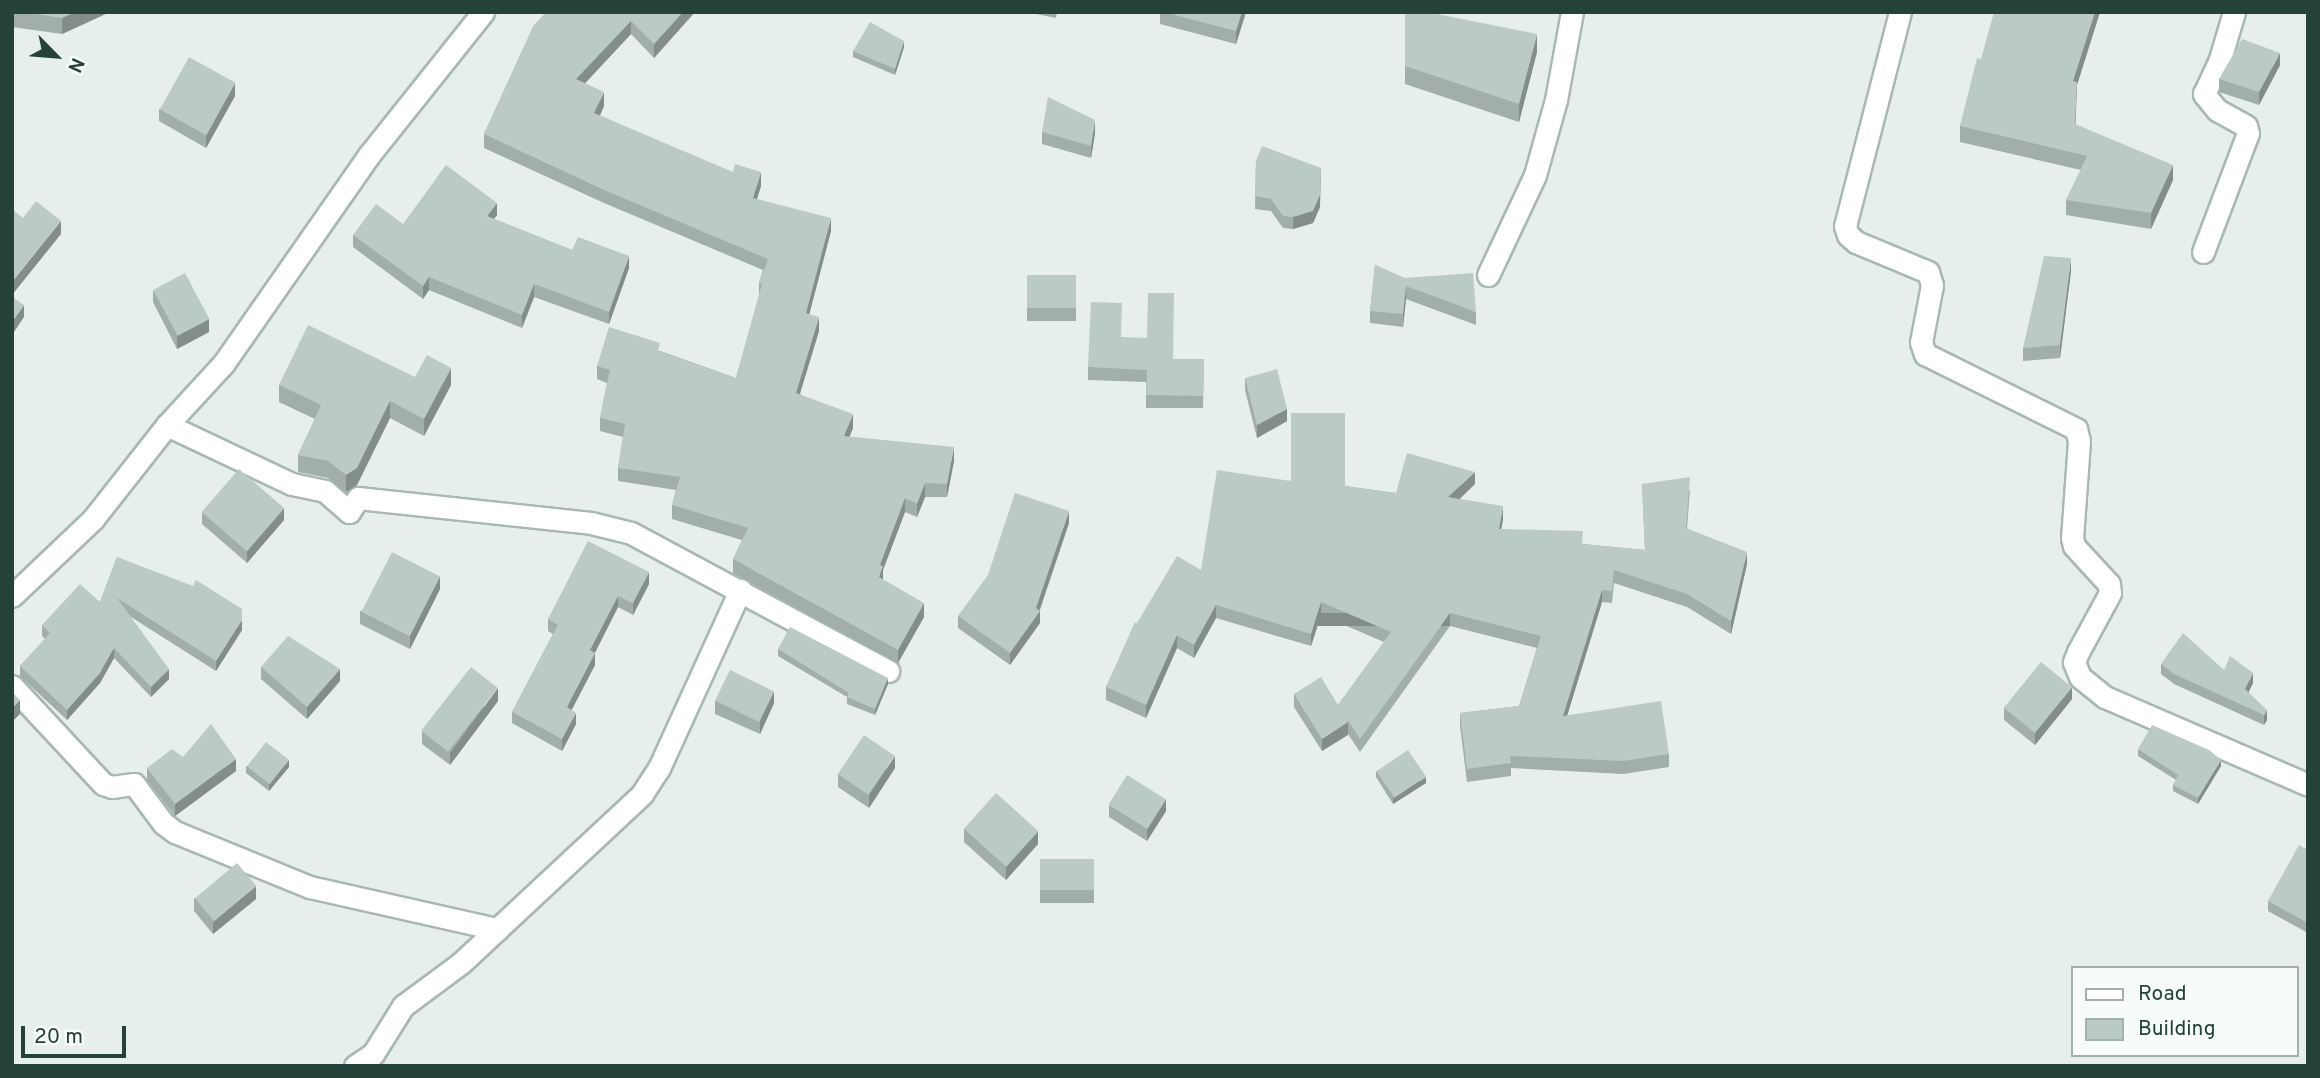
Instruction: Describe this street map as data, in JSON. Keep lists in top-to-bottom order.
{
  "legend": ["Road", "Building"],
  "scale_bar": "20 m",
  "north": "bottom right"
}
